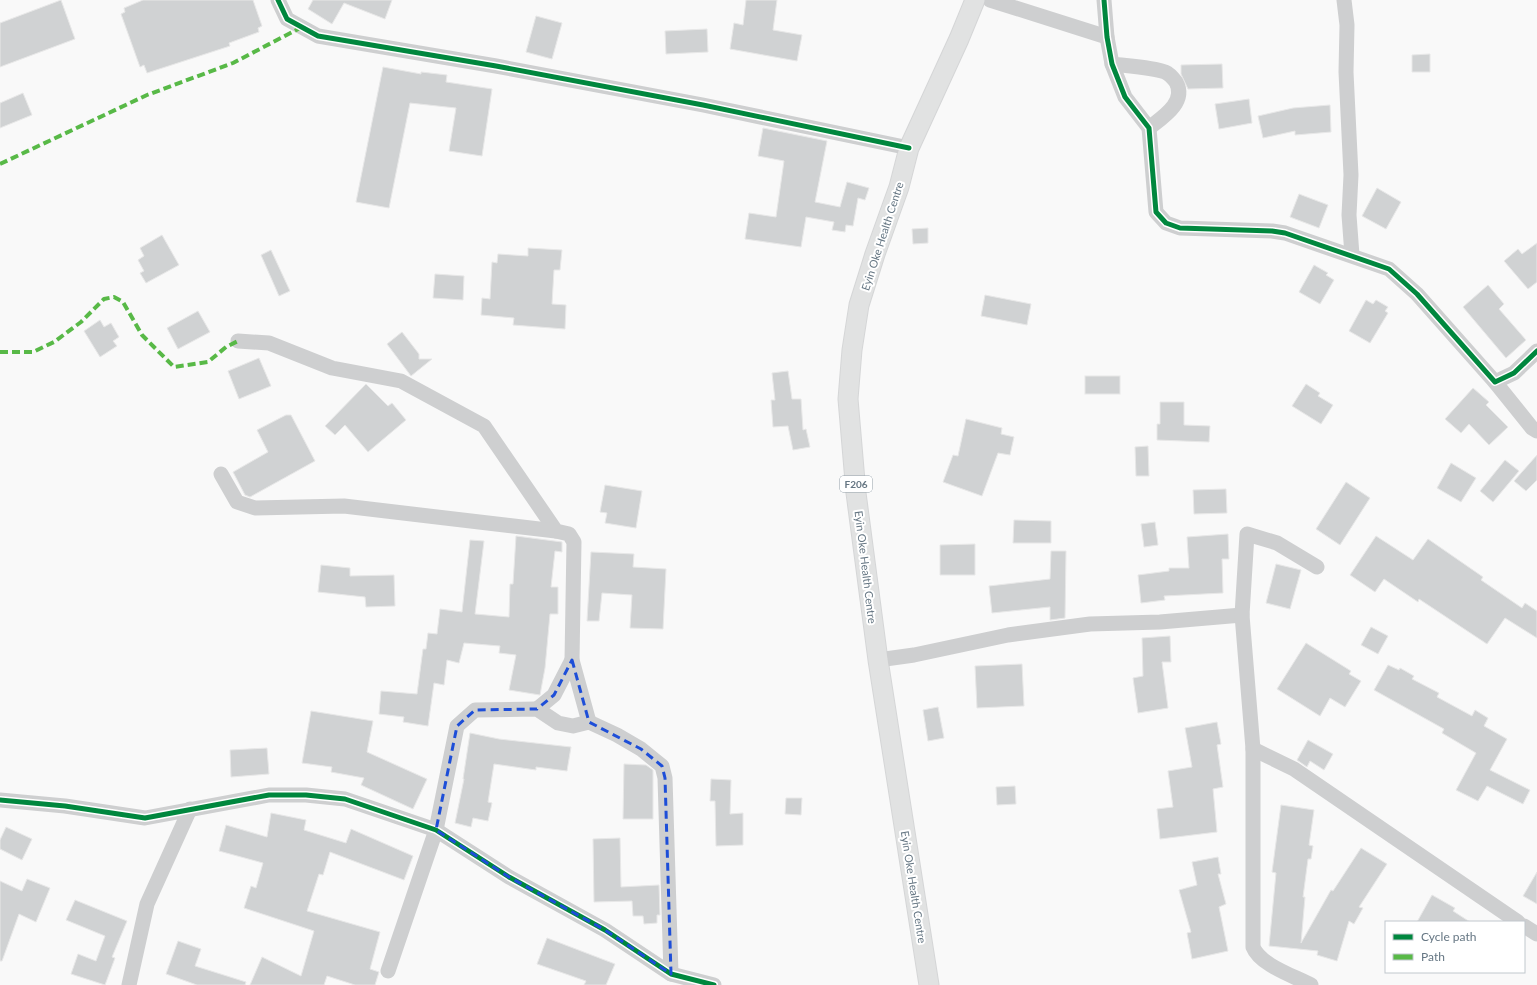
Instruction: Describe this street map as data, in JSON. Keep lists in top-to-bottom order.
{
  "streets": {
    "main road": ["Eyin Oke Health Centre", "F206"]
  },
  "legend": ["Cycle path", "Path"]
}
